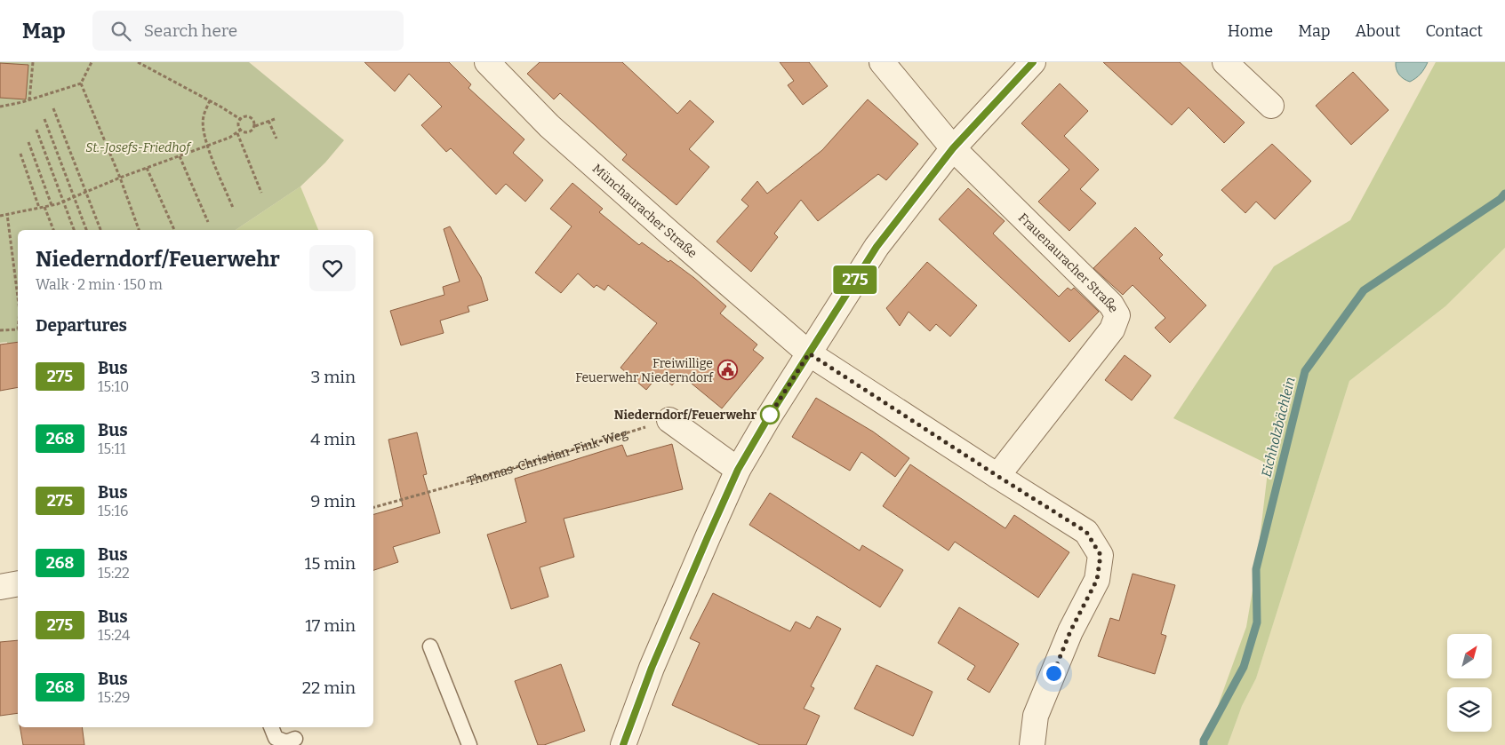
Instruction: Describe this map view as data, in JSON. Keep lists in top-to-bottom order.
{
  "streets": {
    "street": ["Münchauracher Straße", "Frauenauracher Straße"],
    "path": ["Thomas-Christian-Fink-Weg"]
  },
  "crossings": [
    ["Münchauracher Straße", "Frauenauracher Straße"]
  ],
  "water": ["Eichholzbächlein"],
  "parks": ["St.-Josefs-Friedhof"],
  "places": {
    "public building": ["Freiwillige Feuerwehr Niederndorf"],
    "other": ["Niederndorf/Feuerwehr"]
  },
  "lines": ["bus line 275"],
  "north": "top right",
  "page": {
    "header": "Map",
    "search": "Search here",
    "nav": [
      "Home",
      "Map",
      "About",
      "Contact"
    ],
    "on_map": "275",
    "heading": [
      ["Niederndorf/Feuerwehr", "Walk · 2 min · 150 m"],
      "Departures"
    ],
    "list": [
      {
        "mark": "275",
        "name": "Bus",
        "note": "15:10",
        "value": "3 min"
      },
      {
        "mark": "268",
        "name": "Bus",
        "note": "15:11",
        "value": "4 min"
      },
      {
        "mark": "275",
        "name": "Bus",
        "note": "15:16",
        "value": "9 min"
      },
      {
        "mark": "268",
        "name": "Bus",
        "note": "15:22",
        "value": "15 min"
      },
      {
        "mark": "275",
        "name": "Bus",
        "note": "15:24",
        "value": "17 min"
      },
      {
        "mark": "268",
        "name": "Bus",
        "note": "15:29",
        "value": "22 min"
      }
    ]
  }
}
